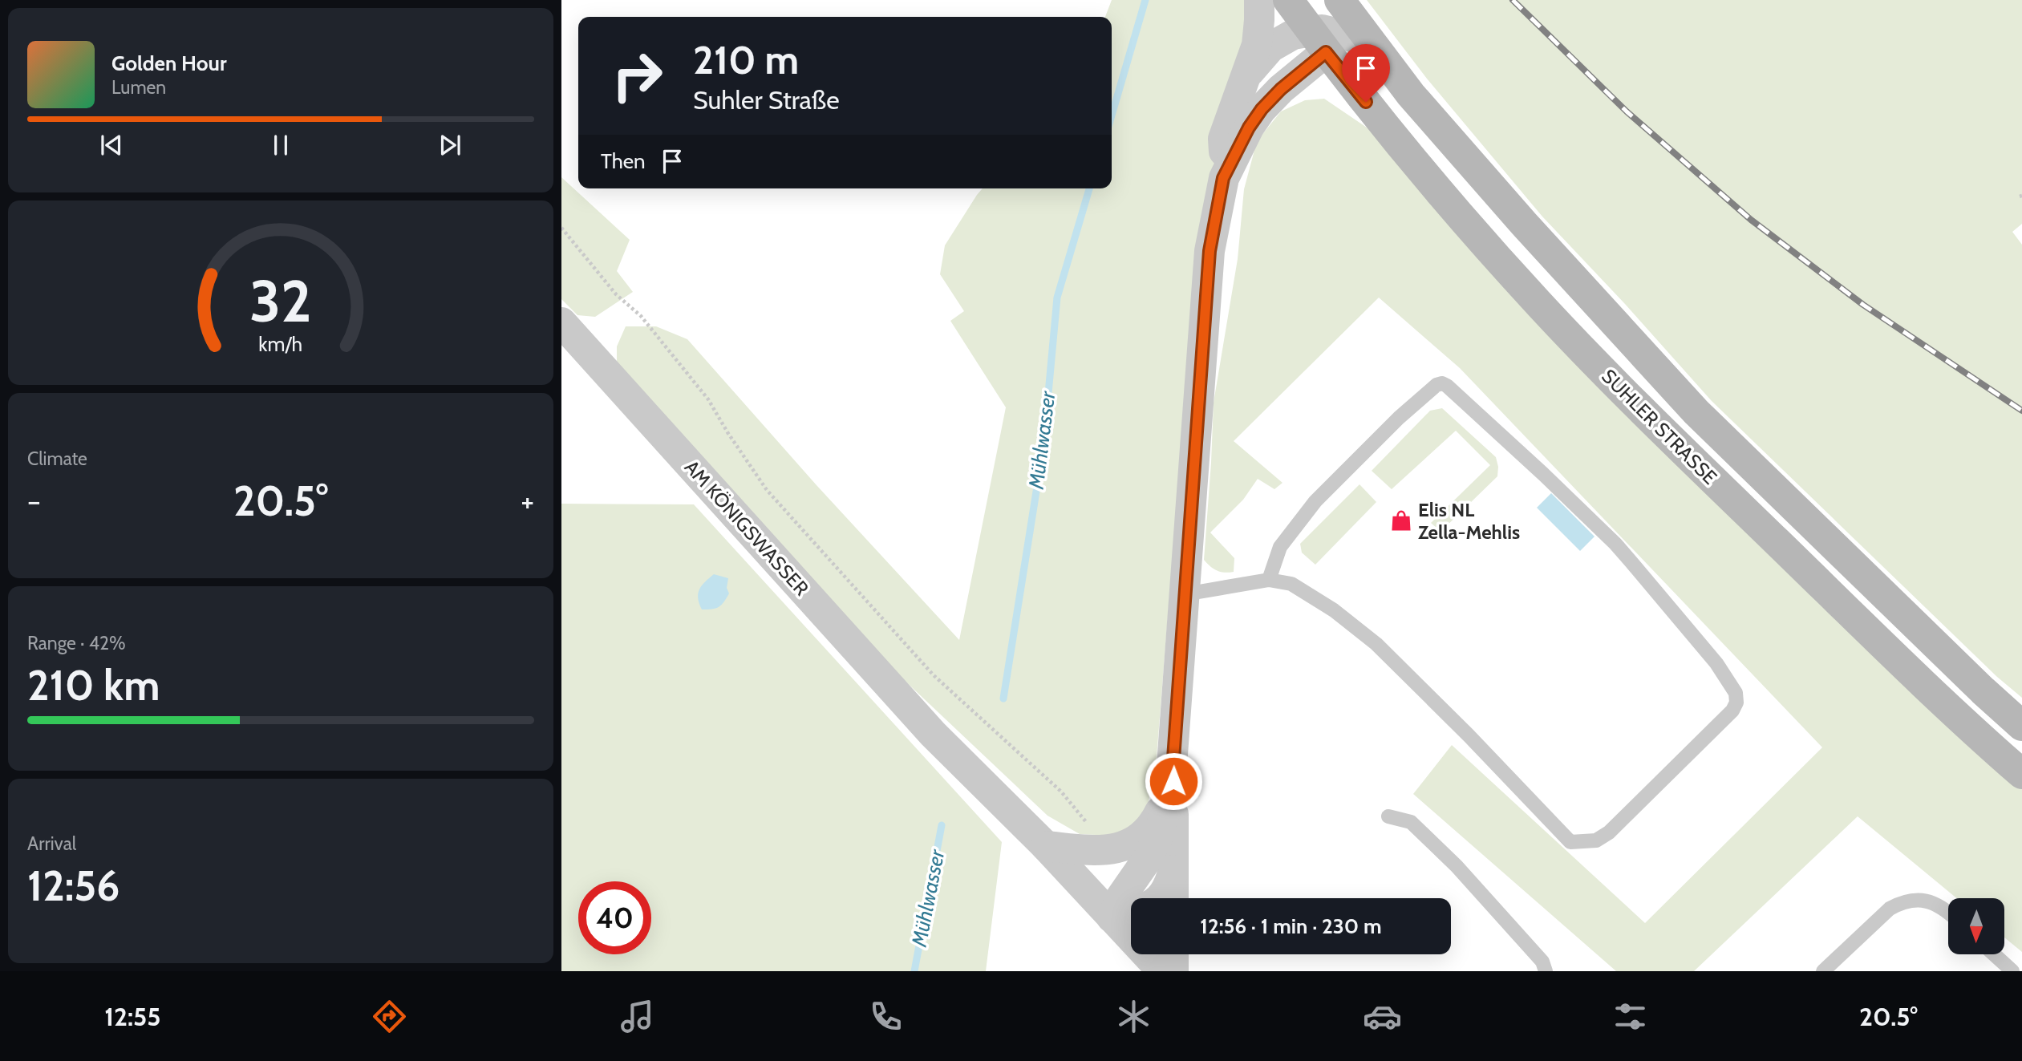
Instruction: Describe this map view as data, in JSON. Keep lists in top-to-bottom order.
{
  "streets": {
    "main road": ["SUHLER STRASSE"],
    "street": ["AM KÖNIGSWASSER"]
  },
  "water": ["Mühlwasser"],
  "places": {
    "shop": ["Elis NL Zella-Mehlis"]
  },
  "north": "bottom",
  "page": {
    "turn": ["210 m", "Suhler Straße"],
    "song": ["Golden Hour", "Lumen"],
    "then": "Then",
    "tile": [
      "Climate",
      ["Range · 42%", "210 km"],
      ["Arrival", "12:56"]
    ],
    "heat": ["−", "20.5°", "+"],
    "limit": "40",
    "trip": "12:56 · 1 min · 230 m",
    "tabs": ["12:55", "20.5°"],
    "gauge": ["32", "km/h"]
  }
}
